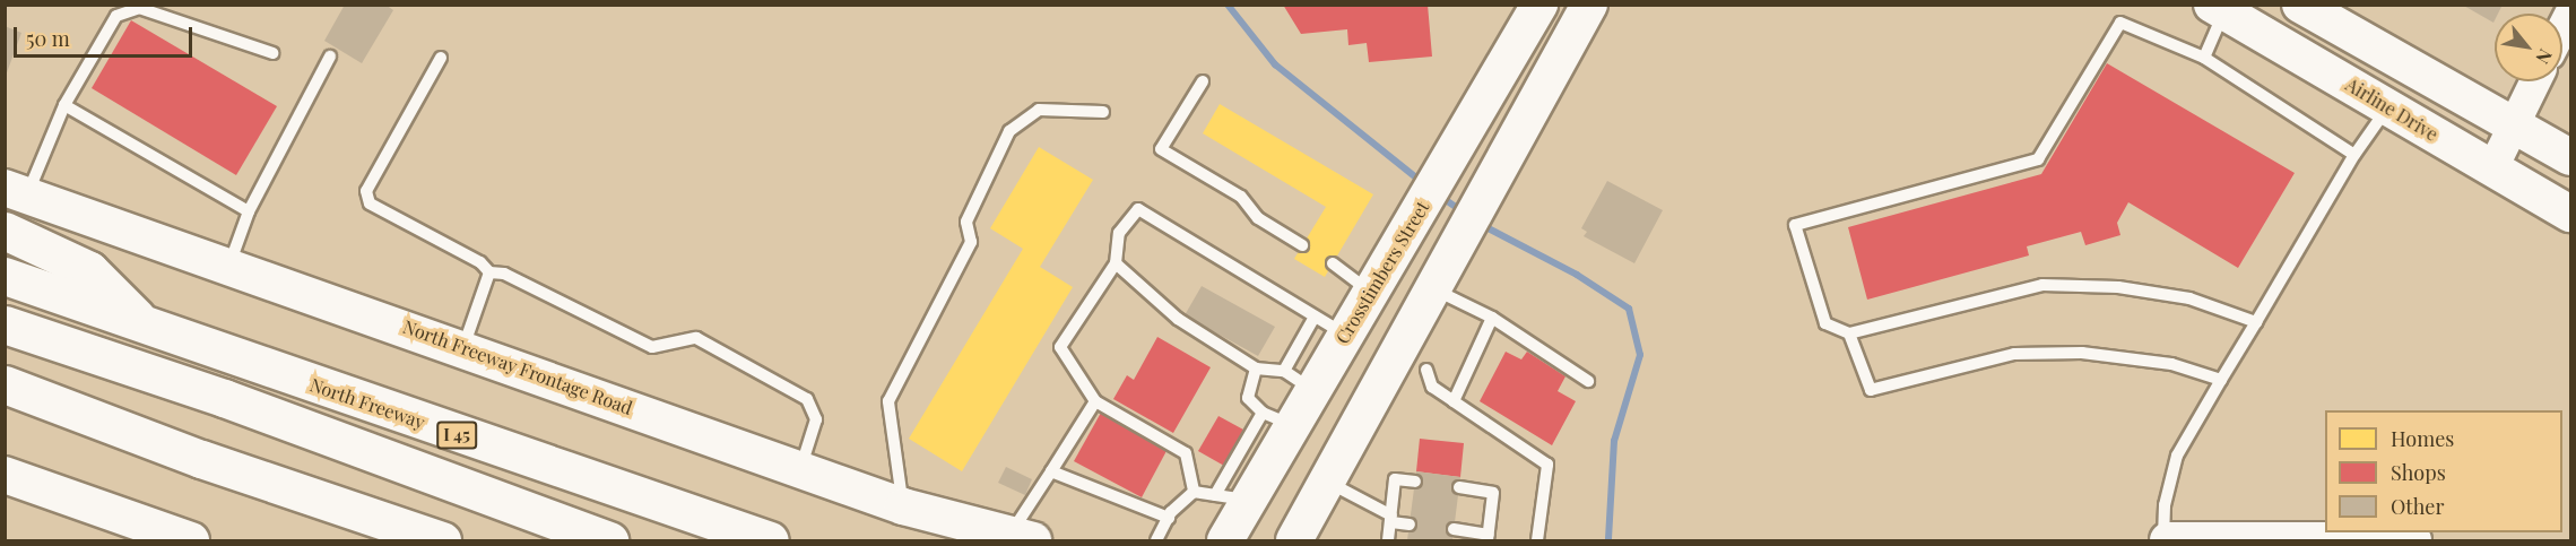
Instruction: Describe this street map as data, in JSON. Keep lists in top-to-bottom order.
{
  "streets": {
    "highway": ["North Freeway", "I 45"],
    "main road": ["Airline Drive", "Crosstimbers Street", "North Freeway Frontage Road"]
  },
  "legend": ["Homes", "Shops", "Other"],
  "scale_bar": "50 m",
  "north": "bottom right"
}
